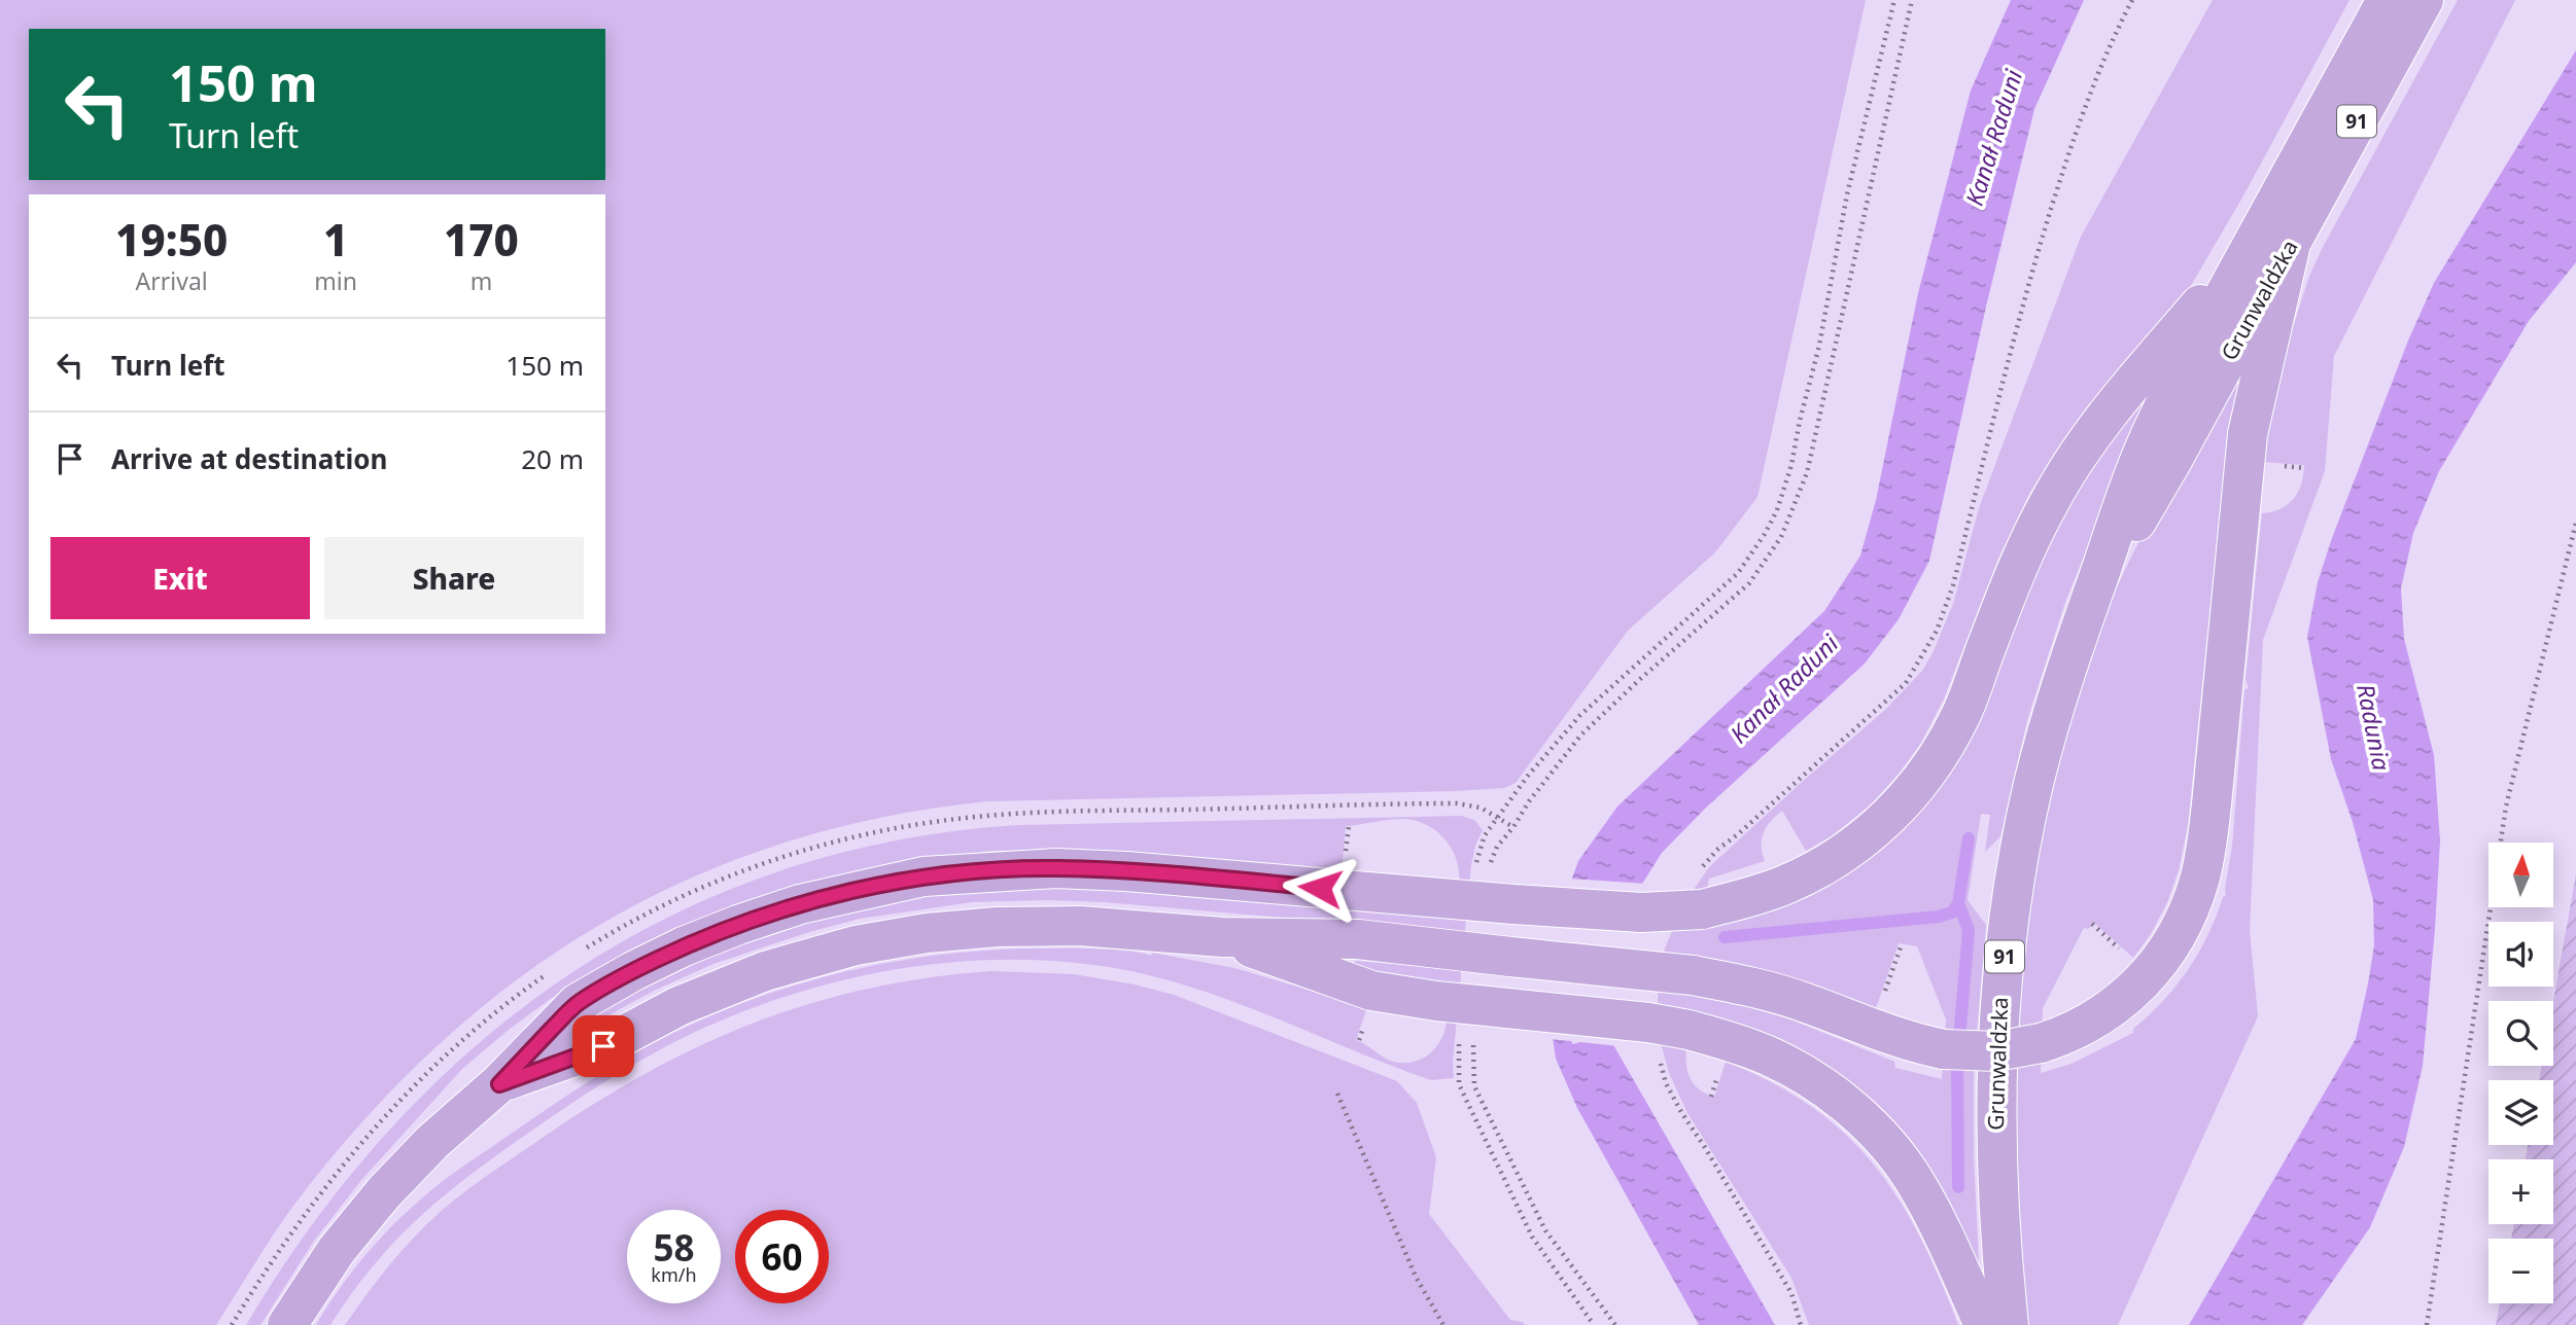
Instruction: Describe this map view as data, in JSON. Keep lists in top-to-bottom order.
{
  "streets": {
    "main road": ["91", "Grunwaldzka"]
  },
  "water": ["Kanał Raduni", "Radunia"],
  "north": "top",
  "page": {
    "turn": ["150 m", "Turn left"],
    "eta": [
      "19:50",
      "Arrival",
      "1",
      "min",
      "170",
      "m"
    ],
    "list": [
      {
        "name": "Turn left",
        "value": "150 m"
      },
      {
        "name": "Arrive at destination",
        "value": "20 m"
      }
    ],
    "buttons": ["Exit", "Share"],
    "map_buttons": ["+", "−"],
    "speed": "58 km/h",
    "limit": "60"
  }
}
